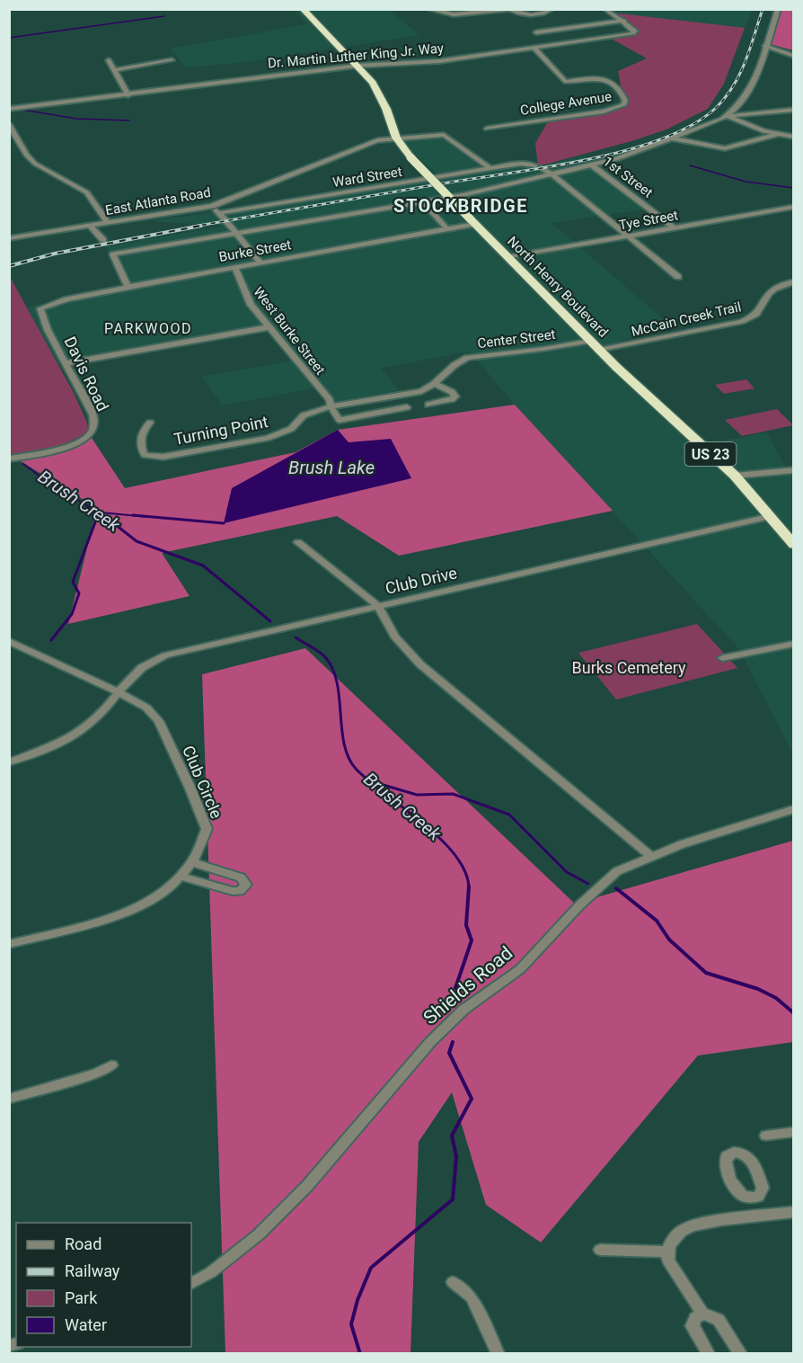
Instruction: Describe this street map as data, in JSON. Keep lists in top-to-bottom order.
{
  "streets": {
    "highway": ["North Henry Boulevard", "US 23"],
    "street": [
      "Dr. Martin Luther King Jr. Way",
      "College Avenue",
      "Ward Street",
      "1st Street",
      "East Atlanta Road",
      "Tye Street",
      "Burke Street",
      "McCain Creek Trail",
      "West Burke Street",
      "Center Street",
      "Davis Road",
      "Turning Point",
      "Club Drive",
      "Club Circle",
      "Shields Road"
    ]
  },
  "crossings": [
    ["Dr. Martin Luther King Jr. Way", "College Avenue"],
    ["Dr. Martin Luther King Jr. Way", "North Henry Boulevard"],
    ["Ward Street", "East Atlanta Road"],
    ["1st Street", "Tye Street"],
    ["East Atlanta Road", "North Henry Boulevard"],
    ["Tye Street", "North Henry Boulevard"],
    ["Burke Street", "North Henry Boulevard"],
    ["Burke Street", "West Burke Street"],
    ["Burke Street", "Davis Road"],
    ["North Henry Boulevard", "McCain Creek Trail"],
    ["North Henry Boulevard", "Center Street"],
    ["North Henry Boulevard", "Club Drive"],
    ["West Burke Street", "Center Street"],
    ["West Burke Street", "Turning Point"],
    ["Center Street", "Turning Point"],
    ["Club Drive", "Shields Road"]
  ],
  "districts": ["STOCKBRIDGE", "PARKWOOD"],
  "water": ["Brush Lake", "Brush Creek"],
  "parks": ["Burks Cemetery"],
  "legend": [
    "Road",
    "Railway",
    "Park",
    "Water"
  ]
}
